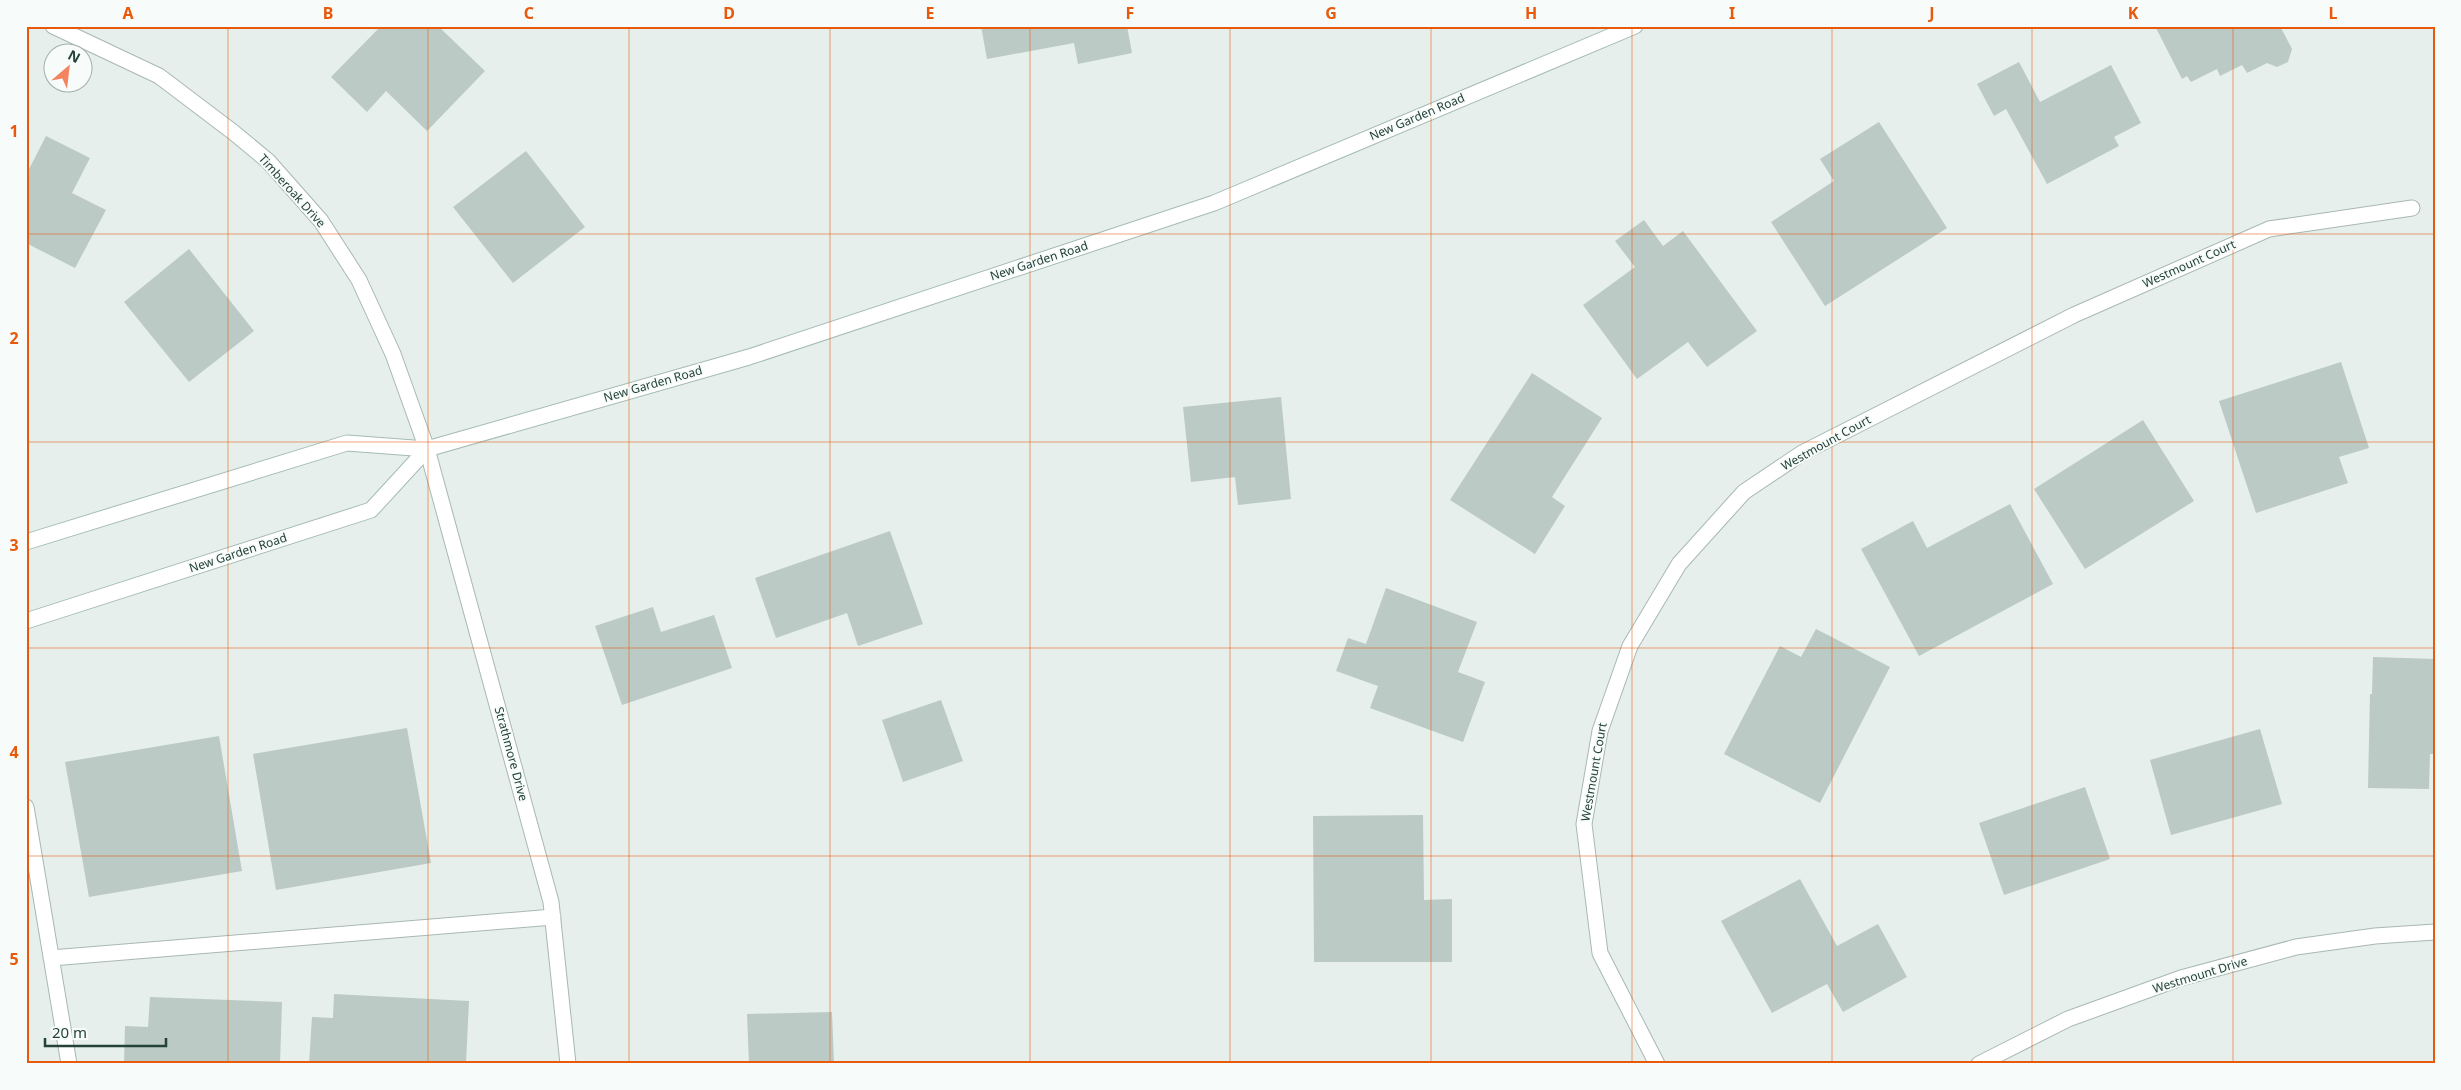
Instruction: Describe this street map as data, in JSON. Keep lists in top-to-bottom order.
{
  "streets": {
    "street": [
      "New Garden Road",
      "Timberoak Drive",
      "Westmount Court",
      "Strathmore Drive",
      "Westmount Drive"
    ]
  },
  "crossings": [
    ["New Garden Road", "Timberoak Drive"],
    ["New Garden Road", "Strathmore Drive"],
    ["Timberoak Drive", "Strathmore Drive"]
  ],
  "scale_bar": "20 m",
  "north": "top right",
  "grid": {
    "columns": [
      "A",
      "B",
      "C",
      "D",
      "E",
      "F",
      "G",
      "H",
      "I",
      "J",
      "K",
      "L"
    ],
    "rows": [
      "1",
      "2",
      "3",
      "4",
      "5"
    ]
  }
}
